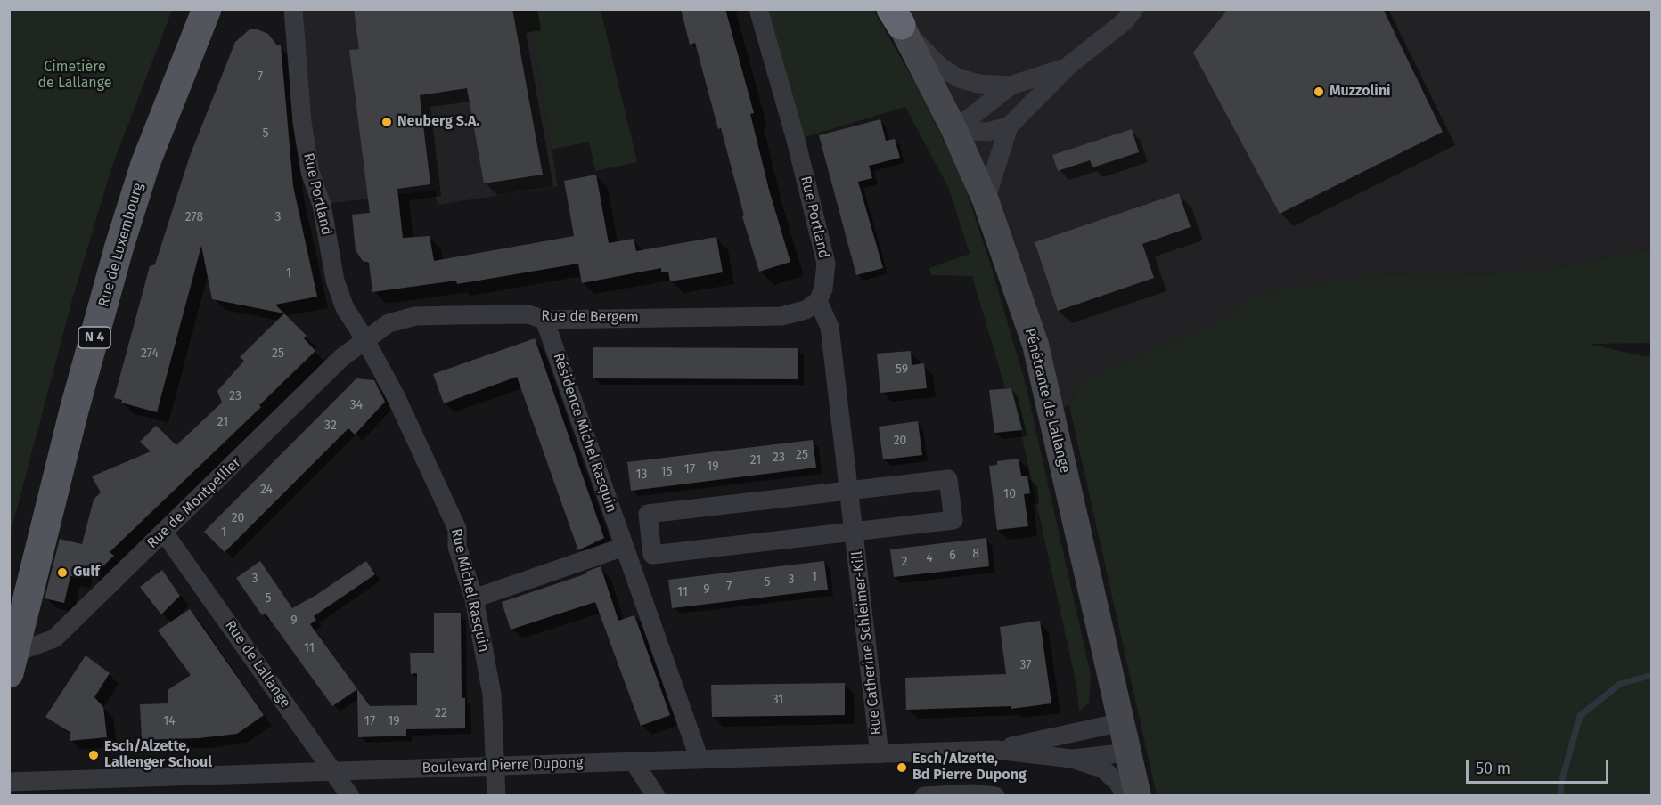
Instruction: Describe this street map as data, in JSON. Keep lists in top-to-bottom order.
{
  "streets": {
    "main road": ["Rue de Luxembourg", "N 4", "Pénétrante de Lallange"],
    "street": [
      "Rue Portland",
      "Rue de Bergem",
      "Résidence Michel Rasquin",
      "Rue de Montpellier",
      "Rue Michel Rasquin",
      "Rue Catherine Schleimer-Kill",
      "Rue de Lallange",
      "Boulevard Pierre Dupong"
    ]
  },
  "crossings": [
    ["Rue Portland", "Rue de Bergem"],
    ["Rue Portland", "Rue de Montpellier"],
    ["Rue Portland", "Rue Michel Rasquin"],
    ["Rue de Luxembourg", "Rue de Montpellier"],
    ["Rue de Bergem", "Résidence Michel Rasquin"],
    ["Rue de Bergem", "Rue de Montpellier"],
    ["Rue de Bergem", "Rue Michel Rasquin"],
    ["Pénétrante de Lallange", "Boulevard Pierre Dupong"],
    ["Résidence Michel Rasquin", "Boulevard Pierre Dupong"],
    ["Rue de Montpellier", "Rue Michel Rasquin"],
    ["Rue de Montpellier", "Rue de Lallange"],
    ["Rue Michel Rasquin", "Boulevard Pierre Dupong"],
    ["Rue Catherine Schleimer-Kill", "Boulevard Pierre Dupong"],
    ["Rue de Lallange", "Boulevard Pierre Dupong"]
  ],
  "parks": ["Cimetière de Lallange"],
  "places": [
    "Muzzolini",
    "Neuberg S.A.",
    "Gulf",
    "Esch/Alzette, Lallenger Schoul",
    "Esch/Alzette, Bd Pierre Dupong"
  ],
  "house_numbers": [
    "7",
    "5",
    "278",
    "3",
    "1",
    "274",
    "25",
    "59",
    "23",
    "34",
    "21",
    "32",
    "20",
    "25",
    "23",
    "21",
    "19",
    "17",
    "15",
    "13",
    "24",
    "10",
    "20",
    "1",
    "8",
    "6",
    "4",
    "2",
    "1",
    "3",
    "3",
    "5",
    "7",
    "9",
    "11",
    "5",
    "9",
    "11",
    "37",
    "31",
    "22",
    "14",
    "17",
    "19"
  ],
  "scale_bar": "50 m"
}
